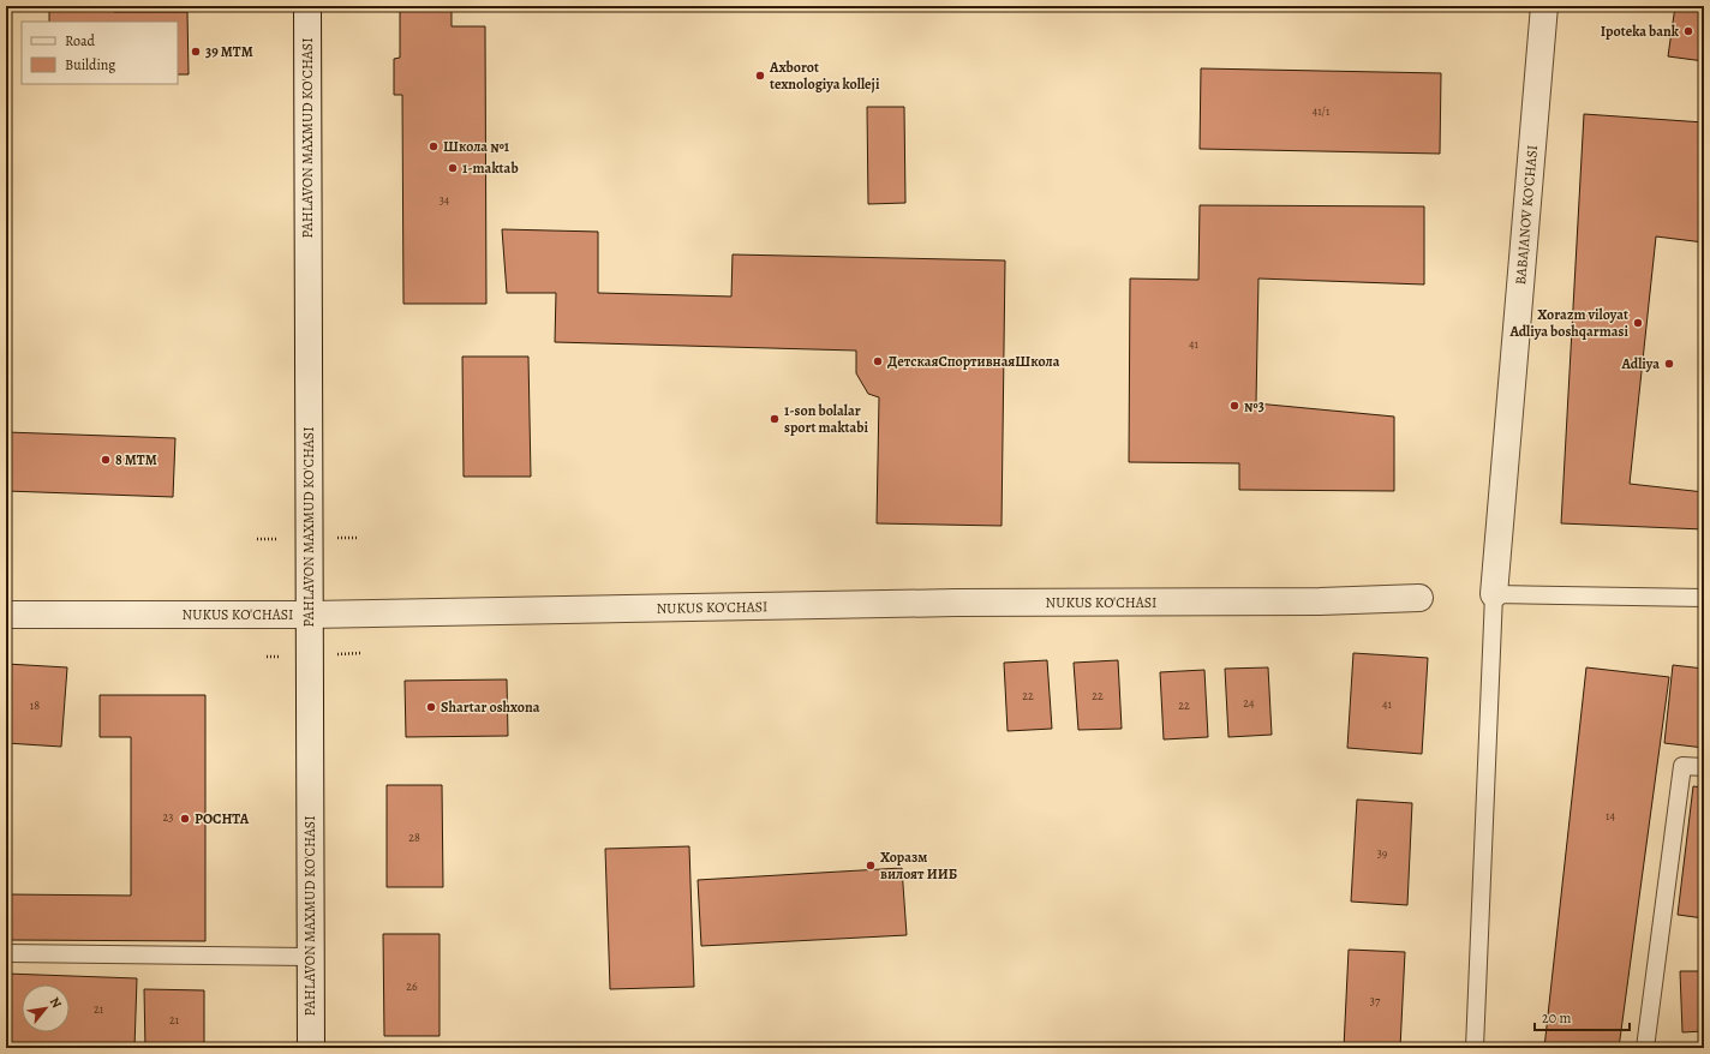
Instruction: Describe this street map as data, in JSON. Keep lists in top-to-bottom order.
{
  "streets": {
    "street": ["PAHLAVON MAXMUD KO'CHASI", "BABAJANOV KO'CHASI", "NUKUS KO'CHASI"]
  },
  "crossings": [
    ["PAHLAVON MAXMUD KO'CHASI", "NUKUS KO'CHASI"]
  ],
  "places": [
    "Ipoteka bank",
    "39 MTM",
    "Axborot texnologiya kolleji",
    "Школа №1",
    "1-maktab",
    "Xorazm viloyat Adliya boshqarmasi",
    "ДетскаяСпортивнаяШкола",
    "Adliya",
    "№3",
    "1-son bolalar sport maktabi",
    "8 MTM",
    "Shartar oshxona",
    "POCHTA",
    "Хоразм вилоят ИИБ"
  ],
  "house_numbers": [
    "41/1",
    "34",
    "41",
    "22",
    "22",
    "24",
    "41",
    "18",
    "22",
    "14",
    "23",
    "28",
    "39",
    "26",
    "37",
    "21",
    "21"
  ],
  "legend": ["Road", "Building"],
  "scale_bar": "20 m",
  "north": "top right"
}
